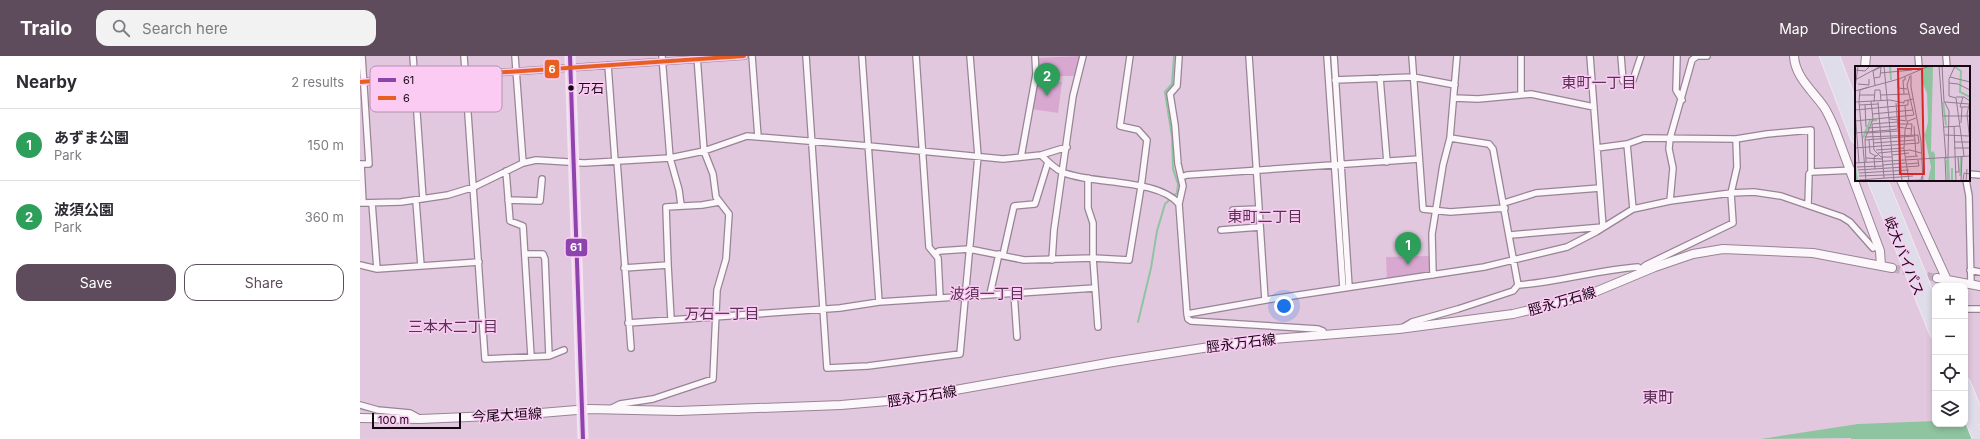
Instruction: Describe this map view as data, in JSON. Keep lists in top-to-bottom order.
{
  "streets": {
    "highway": ["岐大バイパス"],
    "main road": ["脛永万石線", "今尾大垣線"]
  },
  "crossings": [
    ["脛永万石線", "今尾大垣線"]
  ],
  "districts": [
    "東町一丁目",
    "東町二丁目",
    "波須一丁目",
    "万石一丁目",
    "三本木二丁目",
    "東町"
  ],
  "places": ["万石"],
  "lines": ["transit line 61", "transit line 6"],
  "legend": ["61", "6"],
  "scale_bar": "100 m",
  "page": {
    "header": "Trailo",
    "search": "Search here",
    "nav": ["Map", "Directions", "Saved"],
    "heading": ["Nearby", "2 results"],
    "pins": ["2", "1"],
    "list": [
      {
        "mark": "1",
        "name": "あずま公園",
        "note": "Park",
        "value": "150 m"
      },
      {
        "mark": "2",
        "name": "波須公園",
        "note": "Park",
        "value": "360 m"
      }
    ],
    "buttons": ["Save", "Share"],
    "map_buttons": ["+", "−"],
    "scale": "100 m"
  }
}
